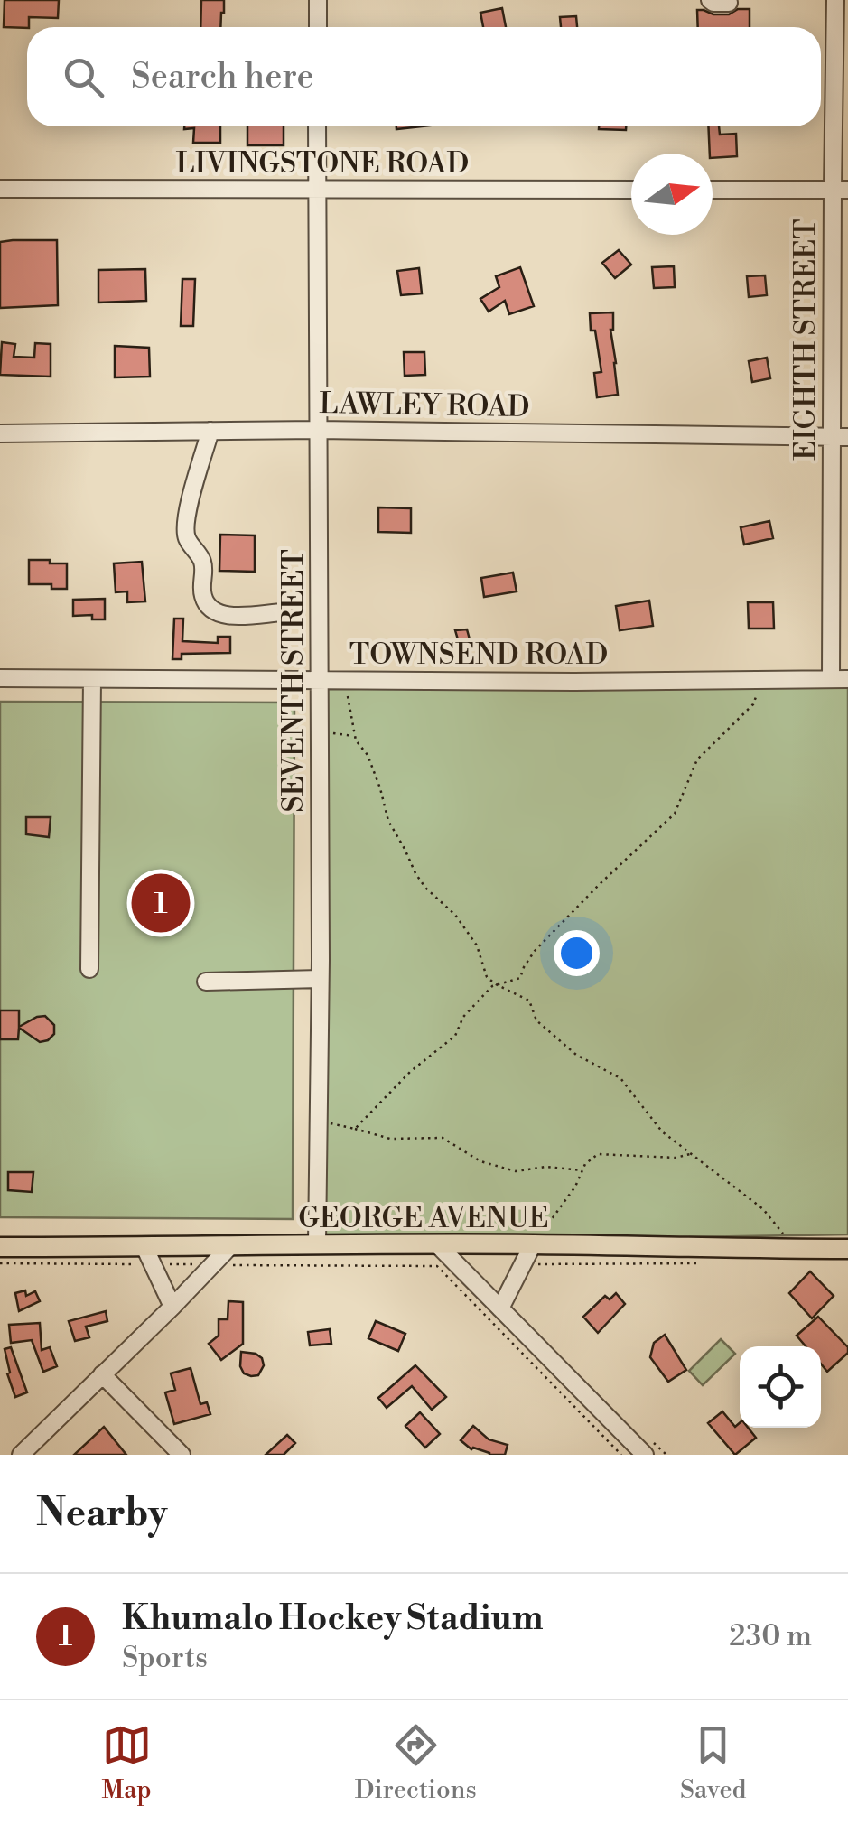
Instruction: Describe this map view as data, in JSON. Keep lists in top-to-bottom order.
{
  "streets": {
    "main road": ["GEORGE AVENUE"],
    "street": [
      "LIVINGSTONE ROAD",
      "EIGHTH STREET",
      "LAWLEY ROAD",
      "TOWNSEND ROAD",
      "SEVENTH STREET"
    ]
  },
  "crossings": [
    ["LIVINGSTONE ROAD", "SEVENTH STREET"],
    ["EIGHTH STREET", "LAWLEY ROAD"],
    ["EIGHTH STREET", "TOWNSEND ROAD"],
    ["LAWLEY ROAD", "SEVENTH STREET"],
    ["TOWNSEND ROAD", "SEVENTH STREET"],
    ["SEVENTH STREET", "GEORGE AVENUE"]
  ],
  "north": "right",
  "page": {
    "search": "Search here",
    "pins": "1",
    "heading": "Nearby",
    "list": [
      {
        "mark": "1",
        "name": "Khumalo Hockey Stadium",
        "note": "Sports",
        "value": "230 m"
      }
    ],
    "nav": ["Map", "Directions", "Saved"]
  }
}
